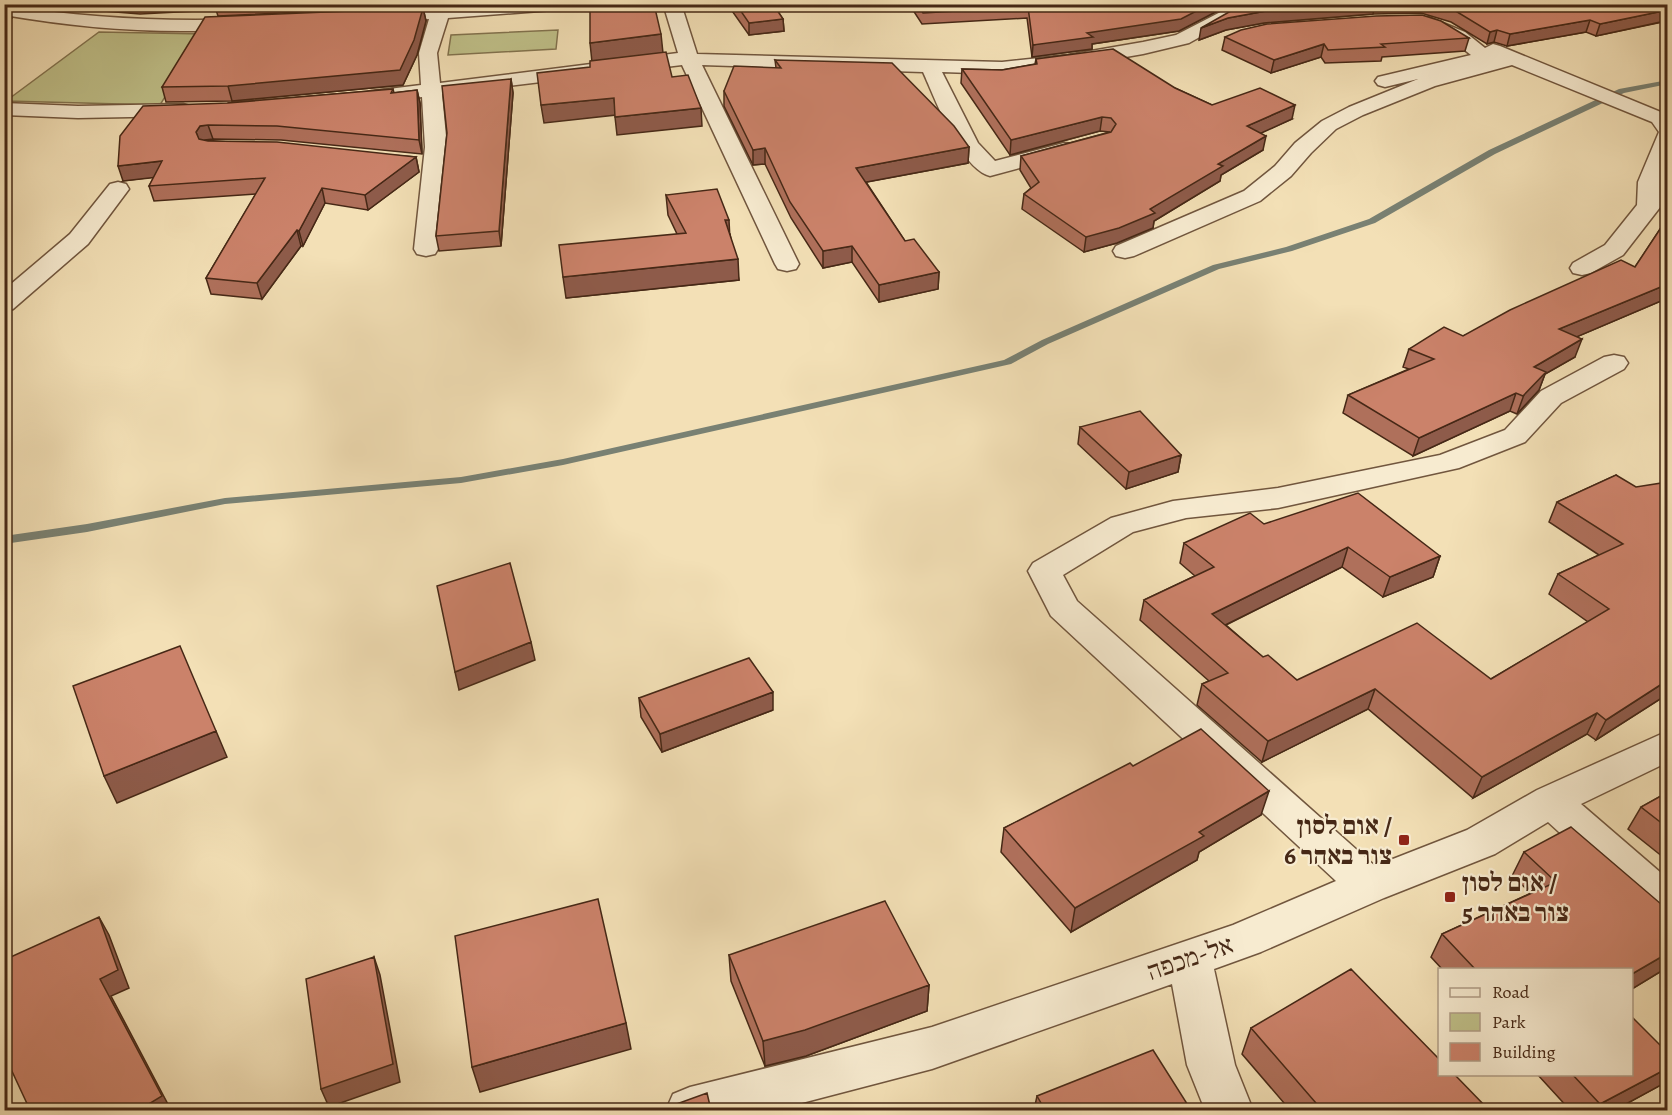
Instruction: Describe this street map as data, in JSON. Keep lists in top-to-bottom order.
{
  "streets": {
    "street": ["אל-מכפה"]
  },
  "places": {
    "transit": ["אום לסון / צור באהר 6", "אום לסון / צור באהר 5"]
  },
  "legend": ["Road", "Park", "Building"]
}
